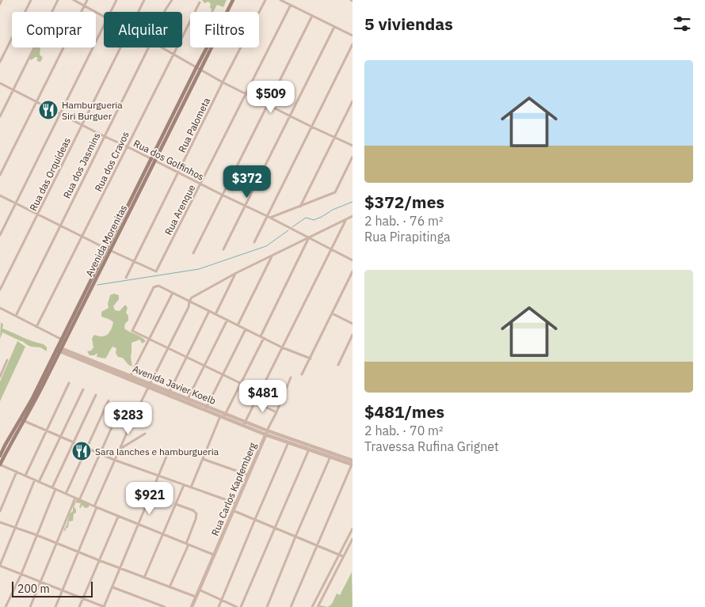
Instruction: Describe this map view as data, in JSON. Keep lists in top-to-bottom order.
{
  "streets": {
    "main road": ["Avenida Morenitas"],
    "street": [
      "Rua Palometa",
      "Rua dos Golfinhos",
      "Rua dos Cravos",
      "Rua dos Jasmins",
      "Rua das Orquídeas",
      "Rua Arenque",
      "Avenida Javier Koelb",
      "Rua Carlos Kapfemberg"
    ]
  },
  "crossings": [
    ["Rua Palometa", "Rua dos Golfinhos"],
    ["Rua Palometa", "Rua Arenque"],
    ["Rua dos Golfinhos", "Rua dos Cravos"],
    ["Rua dos Golfinhos", "Rua dos Jasmins"],
    ["Rua dos Golfinhos", "Rua das Orquídeas"],
    ["Rua dos Golfinhos", "Rua Arenque"],
    ["Rua dos Golfinhos", "Avenida Morenitas"],
    ["Avenida Morenitas", "Avenida Javier Koelb"],
    ["Avenida Javier Koelb", "Rua Carlos Kapfemberg"]
  ],
  "places": {
    "restaurant": ["Hamburgueria Siri Burguer", "Sara lanches e hamburgueria"]
  },
  "scale_bar": "200 m",
  "page": {
    "heading": "5 viviendas",
    "chip": ["Comprar", "Alquilar", "Filtros"],
    "list": [
      {
        "name": "$372/mes",
        "note": "2 hab. · 76 m² · Rua Pirapitinga"
      },
      {
        "name": "$481/mes",
        "note": "2 hab. · 70 m² · Travessa Rufina Grignet"
      }
    ],
    "price": [
      "$509",
      "$372",
      "$481",
      "$283",
      "$921"
    ],
    "scale": "200 m"
  }
}
